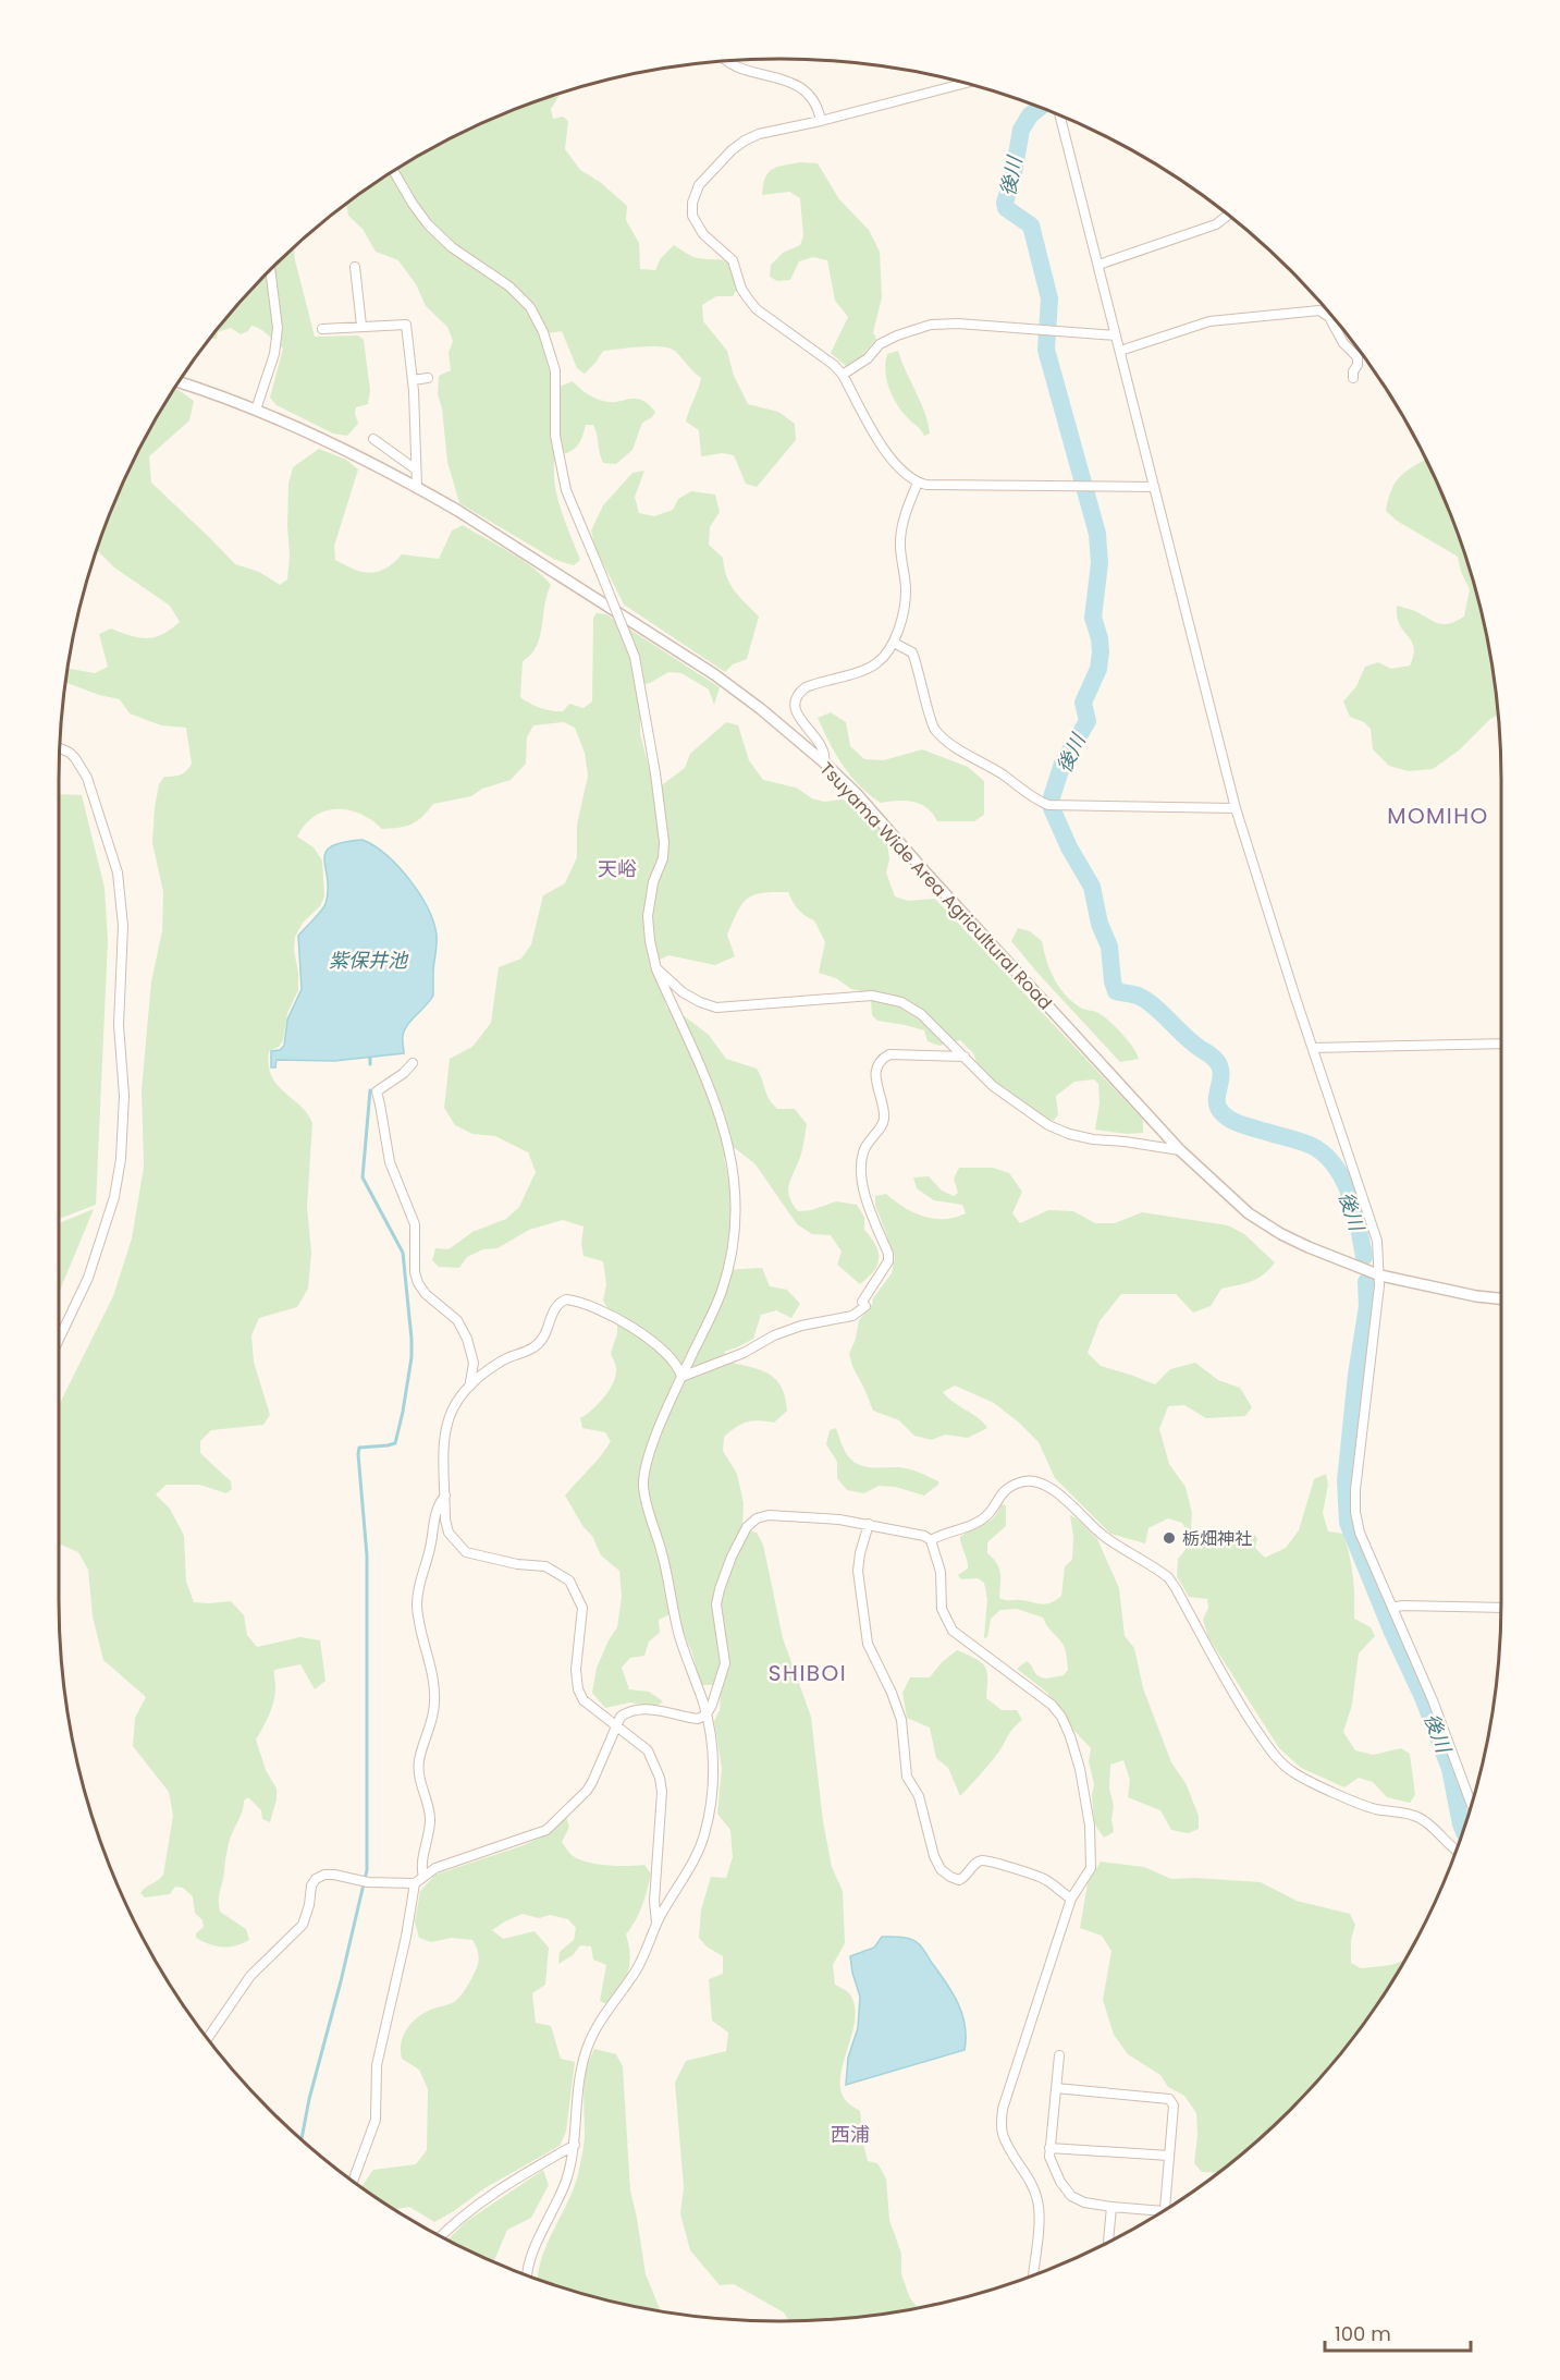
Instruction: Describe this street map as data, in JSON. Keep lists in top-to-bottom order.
{
  "streets": {
    "street": ["Tsuyama Wide Area Agricultural Road"]
  },
  "districts": [
    "MOMIHO",
    "天峪",
    "SHIBOI",
    "西浦"
  ],
  "water": ["後川", "紫保井池"],
  "places": ["栃畑神社"],
  "scale_bar": "100 m"
}
